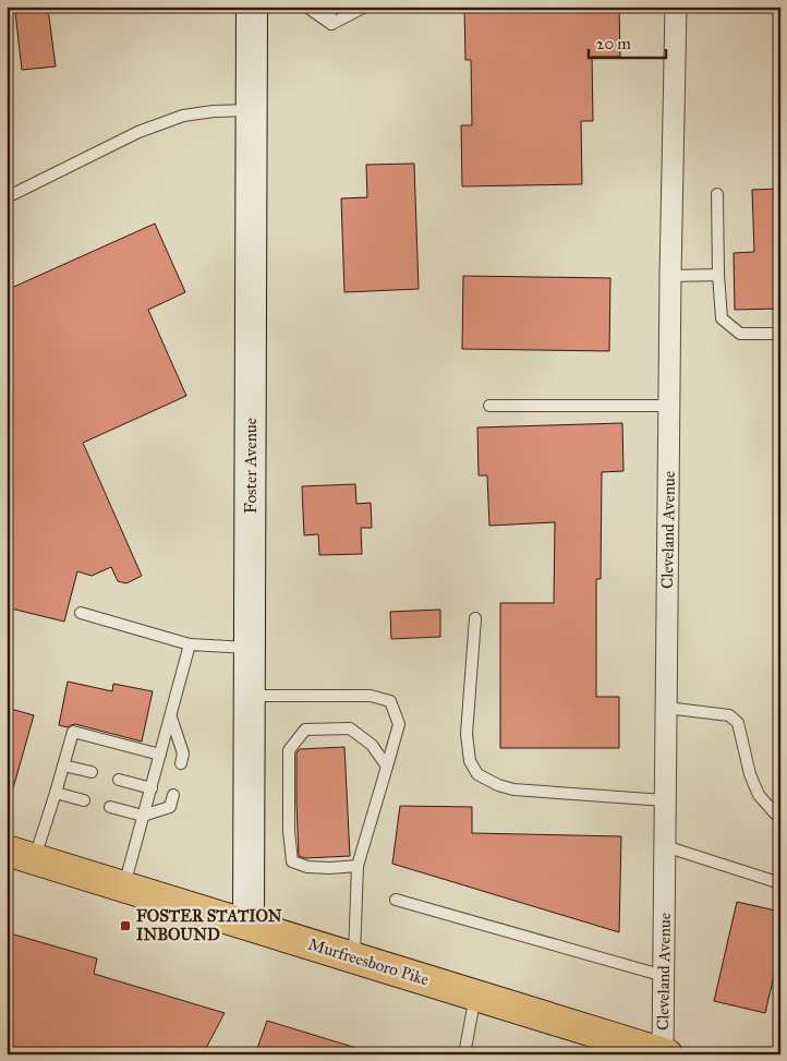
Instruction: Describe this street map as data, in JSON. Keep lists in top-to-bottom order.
{
  "streets": {
    "main road": ["Foster Avenue", "Murfreesboro Pike"],
    "street": ["Cleveland Avenue"]
  },
  "crossings": [
    ["Foster Avenue", "Murfreesboro Pike"],
    ["Cleveland Avenue", "Murfreesboro Pike"]
  ],
  "places": {
    "transit": ["FOSTER STATION INBOUND"]
  },
  "scale_bar": "20 m"
}
